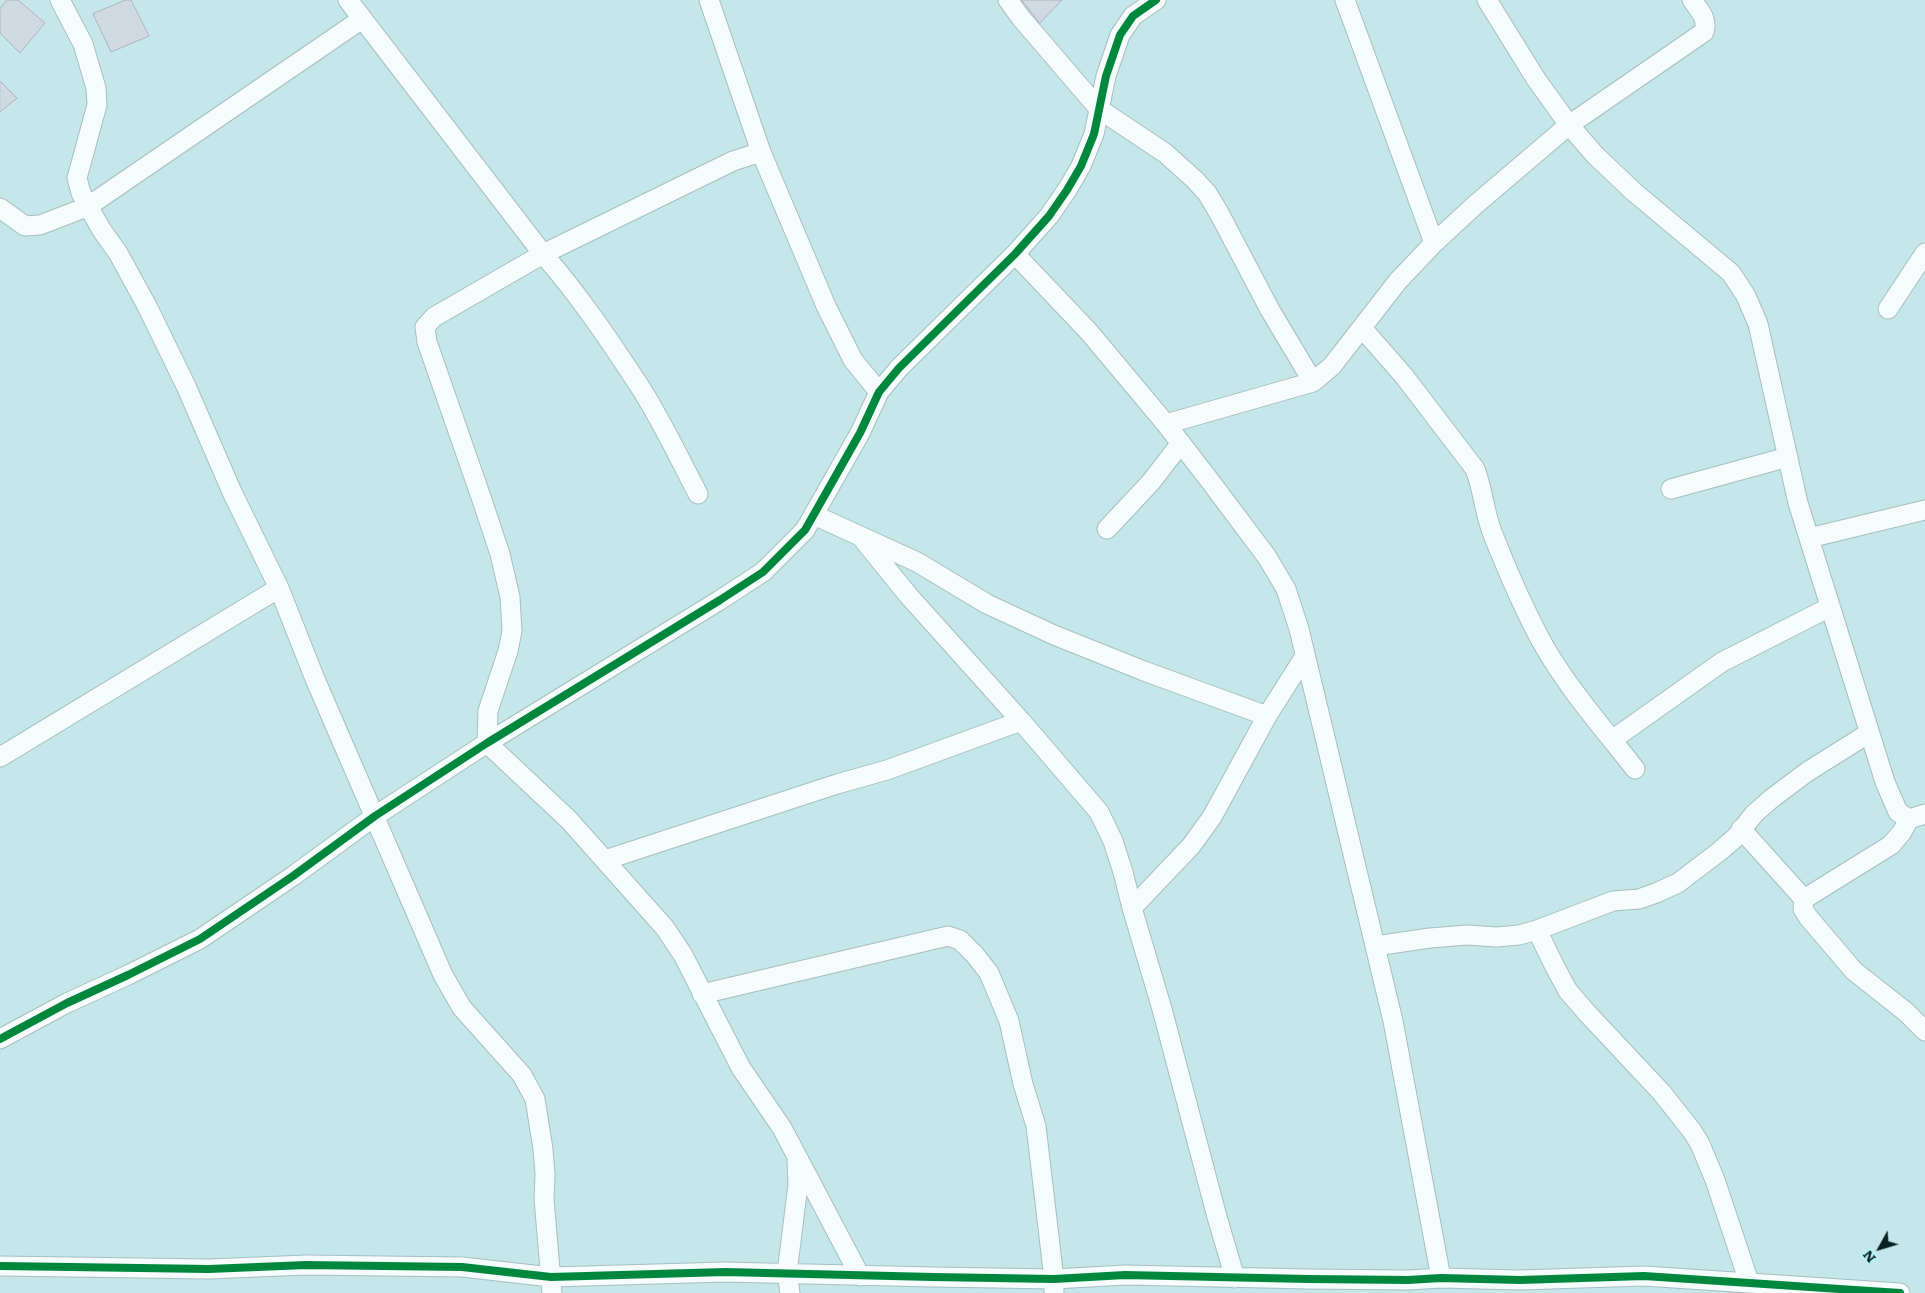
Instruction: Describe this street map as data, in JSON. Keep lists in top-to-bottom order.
{
  "north": "bottom left"
}
